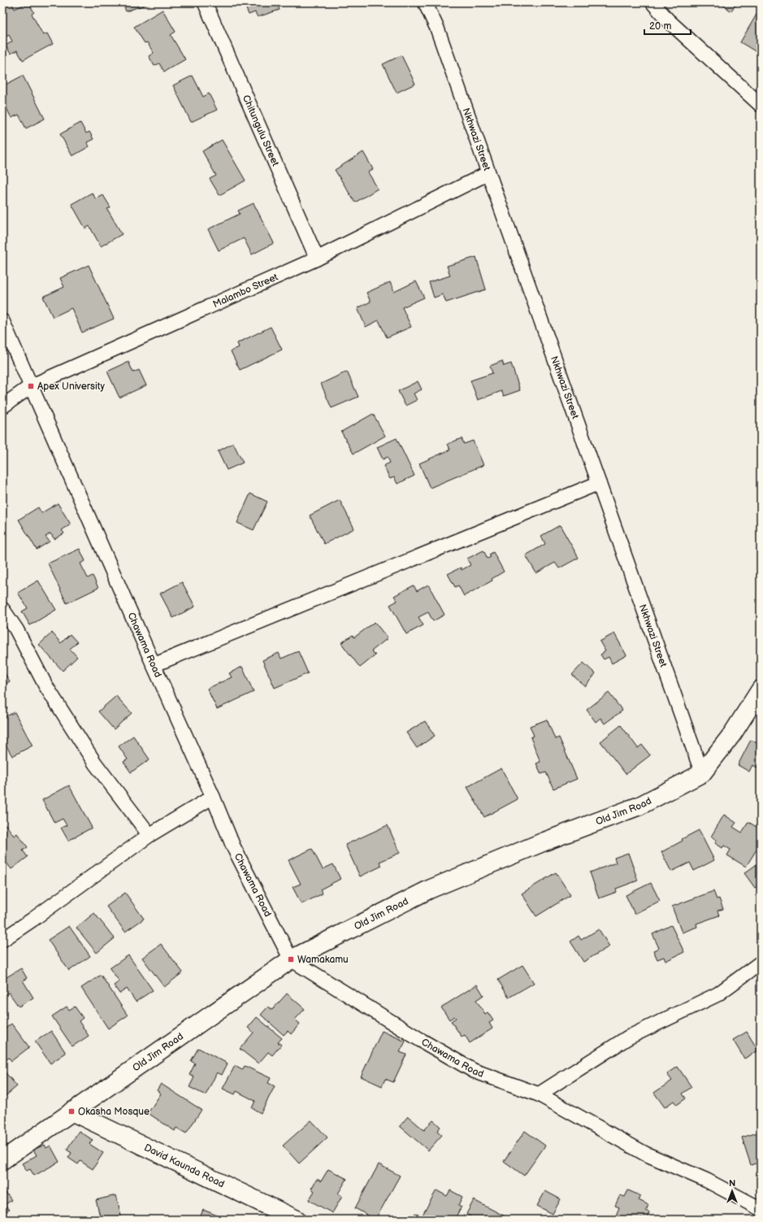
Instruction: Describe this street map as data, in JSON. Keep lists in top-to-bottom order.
{
  "streets": {
    "street": [
      "Chitungulu Street",
      "Nkhwazi Street",
      "Malambo Street",
      "Chawama Road",
      "Old Jim Road",
      "David Kaunda Road"
    ]
  },
  "crossings": [
    ["Chitungulu Street", "Malambo Street"],
    ["Nkhwazi Street", "Malambo Street"],
    ["Nkhwazi Street", "Old Jim Road"],
    ["Malambo Street", "Chawama Road"],
    ["Chawama Road", "Old Jim Road"],
    ["Old Jim Road", "David Kaunda Road"]
  ],
  "places": {
    "transit": ["Apex University", "Wamakamu", "Okasha Mosque"]
  },
  "scale_bar": "20 m",
  "north": "top"
}
